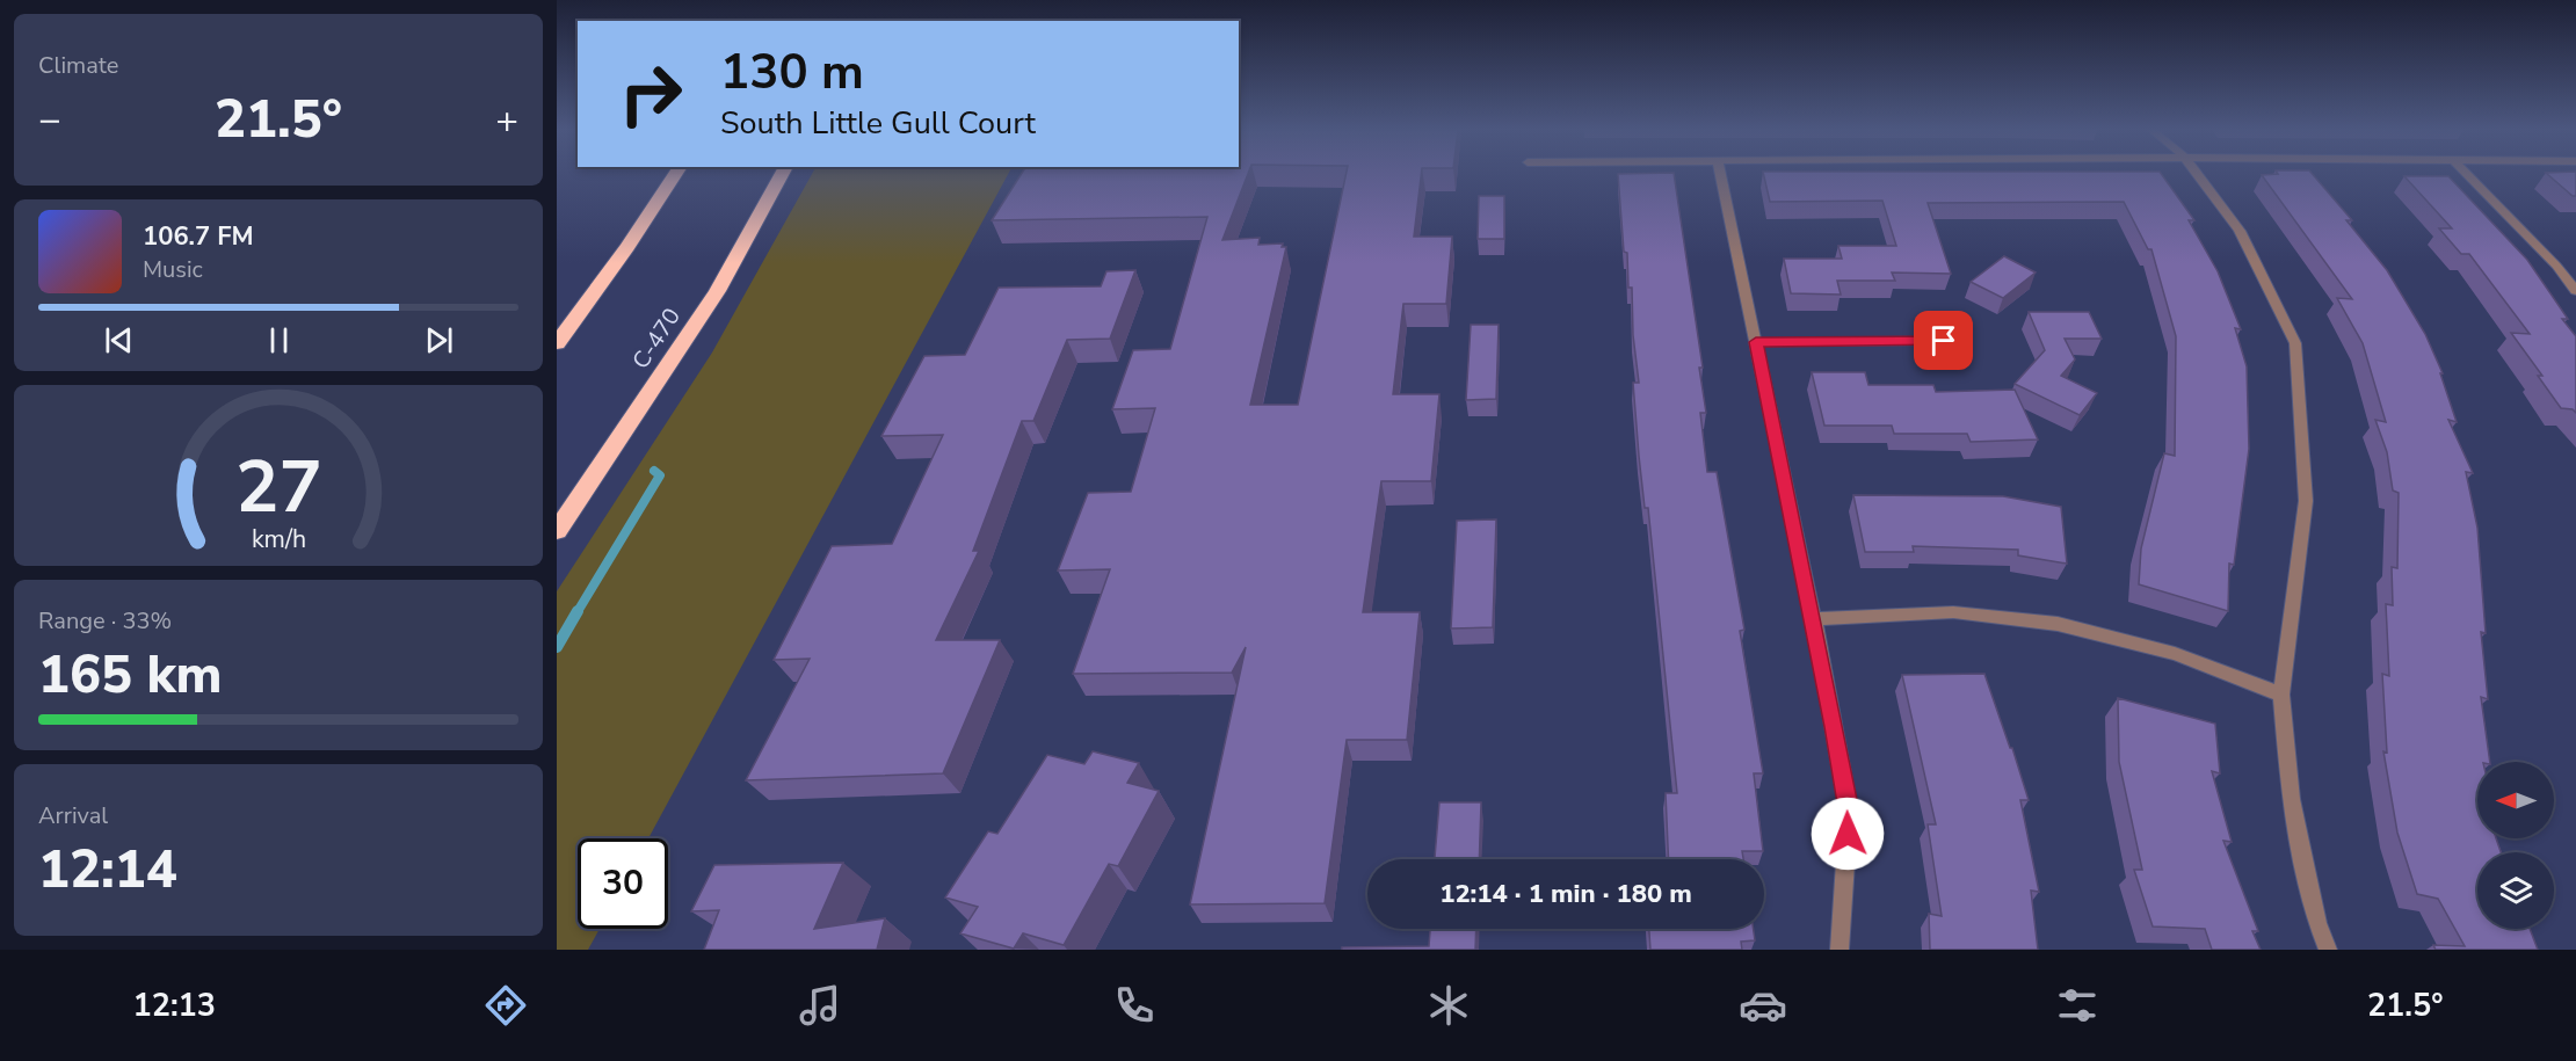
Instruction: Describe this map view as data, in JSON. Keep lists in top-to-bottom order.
{
  "streets": {
    "highway": ["C-470"]
  },
  "north": "left",
  "page": {
    "tile": [
      "Climate",
      ["Range · 33%", "165 km"],
      ["Arrival", "12:14"]
    ],
    "turn": ["130 m", "South Little Gull Court"],
    "heat": ["−", "21.5°", "+"],
    "song": ["106.7 FM", "Music"],
    "limit": "30",
    "trip": "12:14 · 1 min · 180 m",
    "tabs": ["12:13", "21.5°"],
    "gauge": ["27", "km/h"]
  }
}
